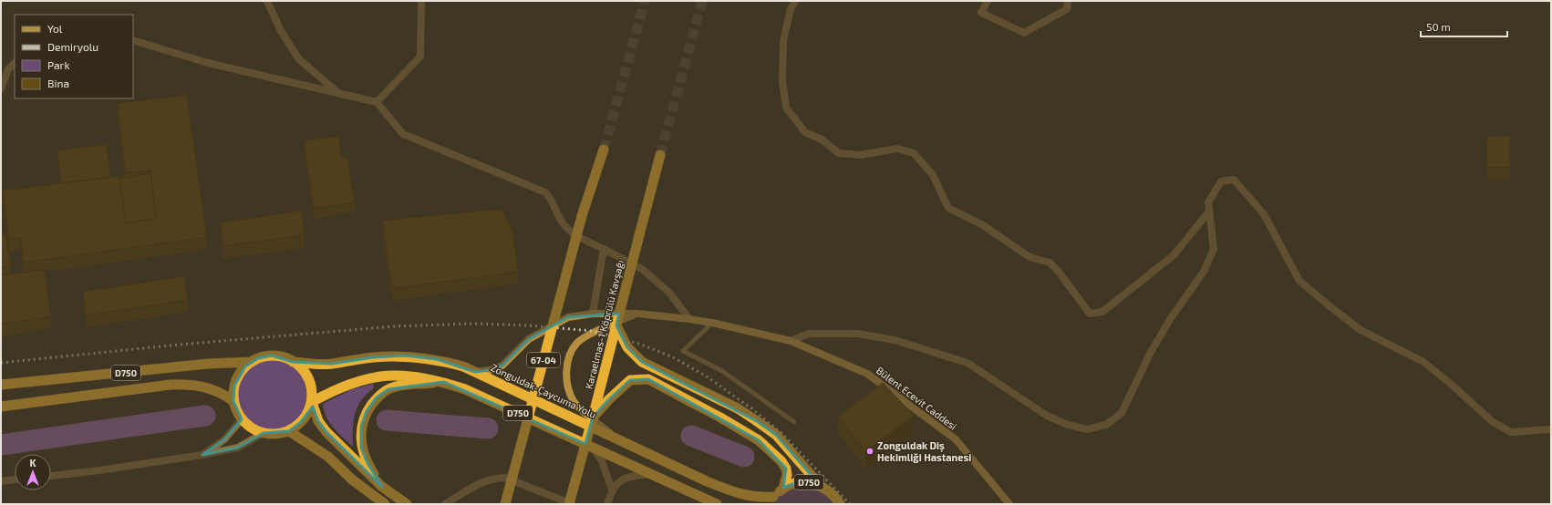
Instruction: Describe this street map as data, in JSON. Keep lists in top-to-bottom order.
{
  "streets": {
    "highway": [
      "Karaelmas-1 Köprülü Kavşağı",
      "67-04",
      "D750",
      "Zonguldak-Çaycuma Yolu"
    ],
    "main road": ["Bülent Ecevit Caddesi"]
  },
  "crossings": [
    ["D750", "Zonguldak-Çaycuma Yolu"],
    ["Zonguldak-Çaycuma Yolu", "Bülent Ecevit Caddesi"]
  ],
  "places": ["Zonguldak Diş Hekimliği Hastanesi"],
  "legend": [
    "Yol",
    "Demiryolu",
    "Park",
    "Bina"
  ],
  "scale_bar": "50 m",
  "north": "top"
}
